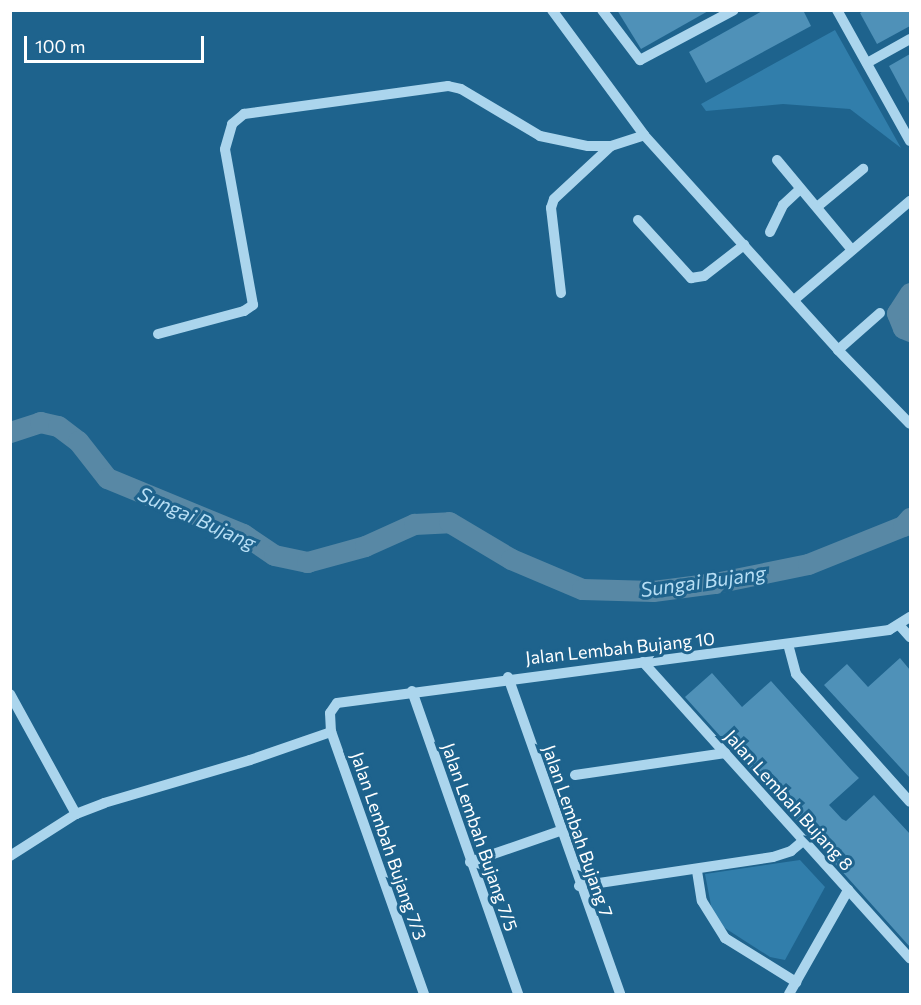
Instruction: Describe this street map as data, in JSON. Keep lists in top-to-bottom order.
{
  "streets": {
    "street": [
      "Jalan Lembah Bujang 10",
      "Jalan Lembah Bujang 8",
      "Jalan Lembah Bujang 7",
      "Jalan Lembah Bujang 7/5",
      "Jalan Lembah Bujang 7/3"
    ]
  },
  "crossings": [
    ["Jalan Lembah Bujang 10", "Jalan Lembah Bujang 8"],
    ["Jalan Lembah Bujang 10", "Jalan Lembah Bujang 7"],
    ["Jalan Lembah Bujang 10", "Jalan Lembah Bujang 7/5"],
    ["Jalan Lembah Bujang 10", "Jalan Lembah Bujang 7/3"]
  ],
  "water": ["Sungai Bujang"],
  "scale_bar": "100 m"
}
